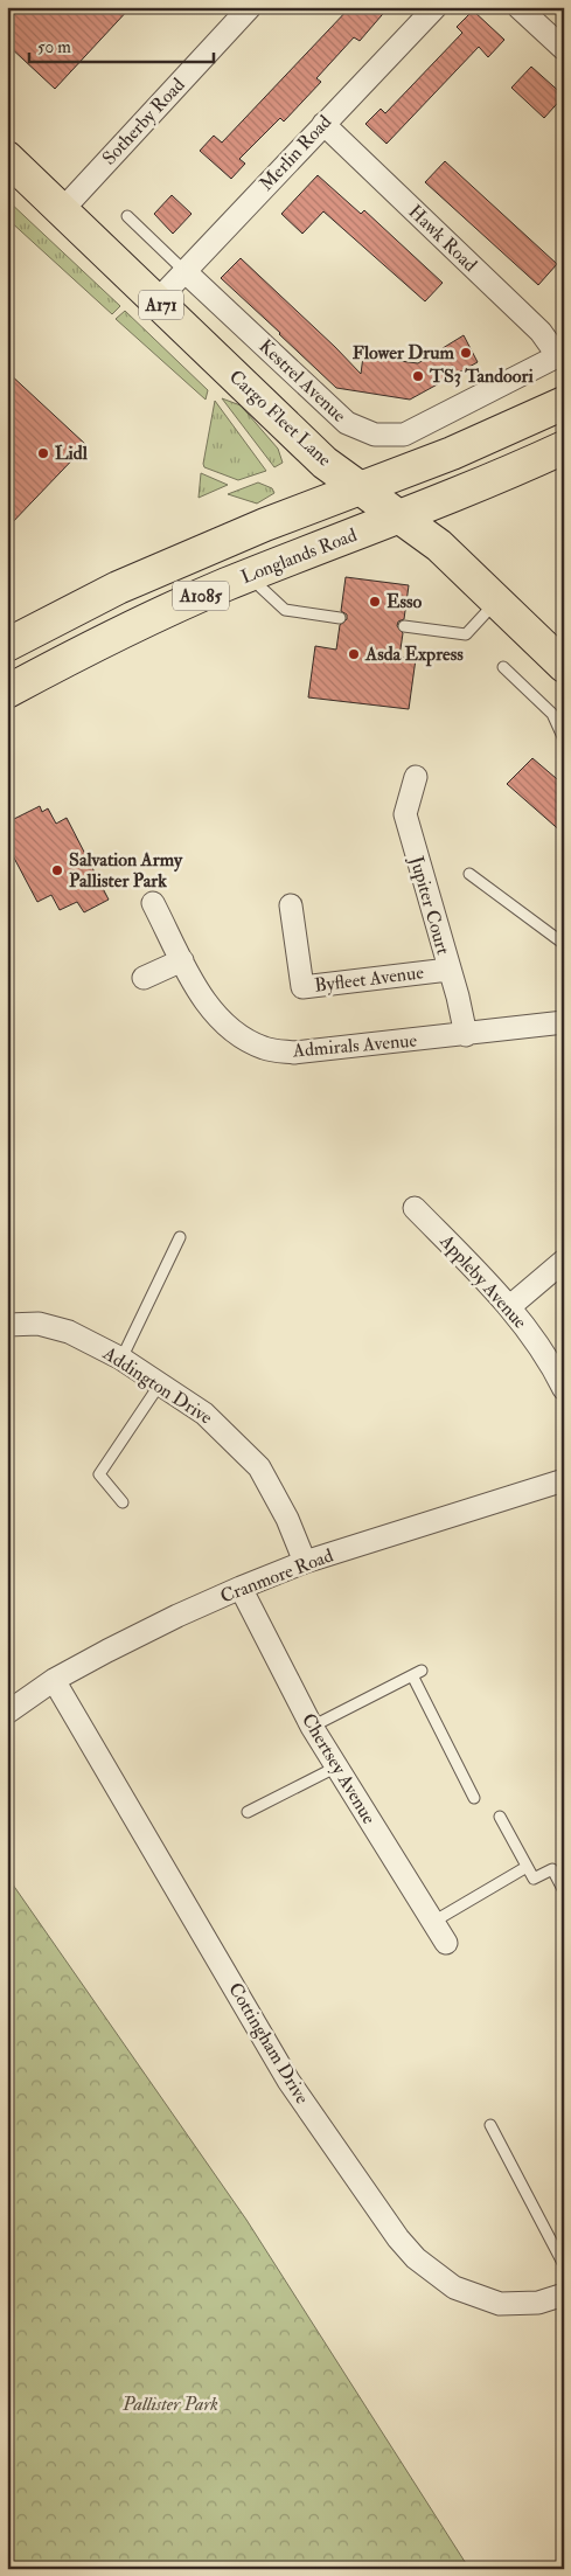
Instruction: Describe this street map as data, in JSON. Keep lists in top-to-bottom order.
{
  "streets": {
    "main road": [
      "A171",
      "Cargo Fleet Lane",
      "Longlands Road",
      "A1085"
    ],
    "street": [
      "Sotherby Road",
      "Merlin Road",
      "Hawk Road",
      "Kestrel Avenue",
      "Jupiter Court",
      "Byfleet Avenue",
      "Admirals Avenue",
      "Appleby Avenue",
      "Addington Drive",
      "Cranmore Road",
      "Chertsey Avenue",
      "Cottingham Drive"
    ]
  },
  "crossings": [
    ["Sotherby Road", "Cargo Fleet Lane"],
    ["Merlin Road", "Hawk Road"],
    ["Merlin Road", "Kestrel Avenue"],
    ["Merlin Road", "Cargo Fleet Lane"],
    ["Hawk Road", "Kestrel Avenue"],
    ["Cargo Fleet Lane", "Longlands Road"],
    ["Cargo Fleet Lane", "A1085"],
    ["Jupiter Court", "Byfleet Avenue"],
    ["Jupiter Court", "Admirals Avenue"],
    ["Addington Drive", "Cranmore Road"],
    ["Cranmore Road", "Chertsey Avenue"],
    ["Cranmore Road", "Cottingham Drive"]
  ],
  "parks": ["Pallister Park"],
  "places": [
    "Flower Drum",
    "TS3 Tandoori",
    "Lidl",
    "Esso",
    "Asda Express",
    "Salvation Army Pallister Park"
  ],
  "scale_bar": "50 m"
}
